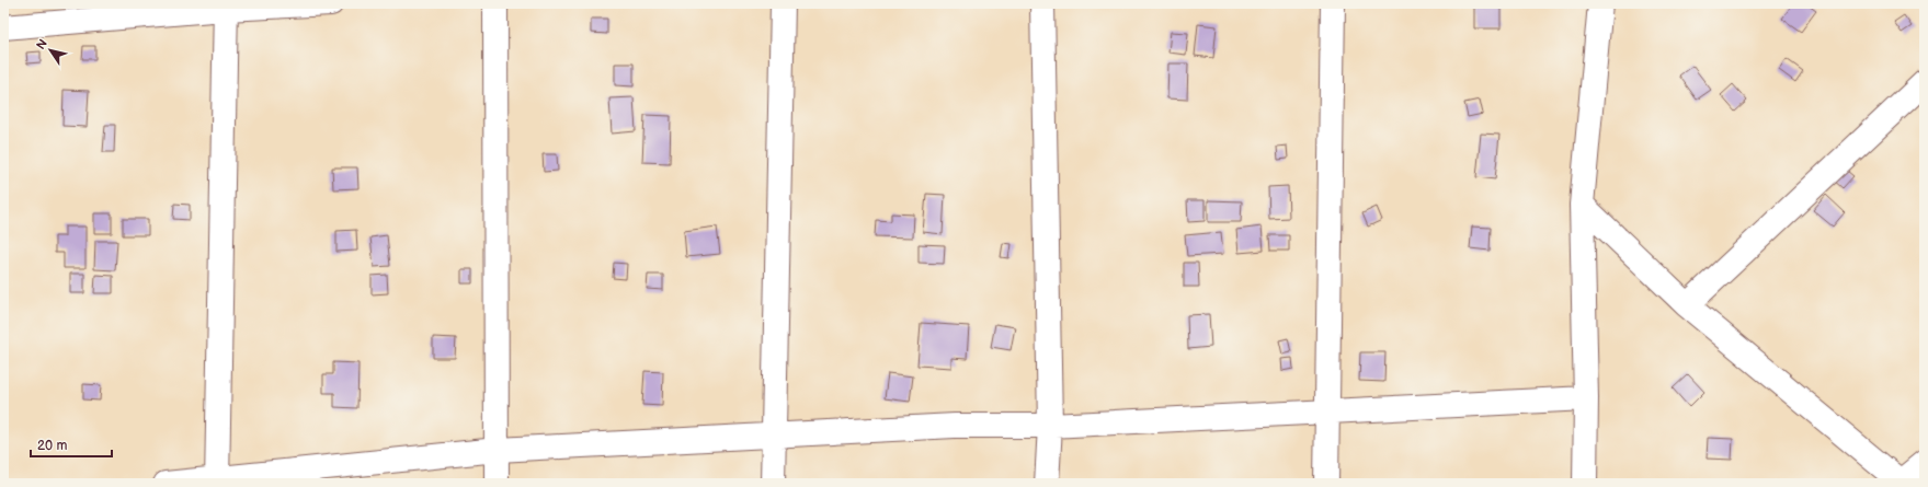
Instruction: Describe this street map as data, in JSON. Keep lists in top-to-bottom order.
{
  "scale_bar": "20 m",
  "north": "top left"
}
